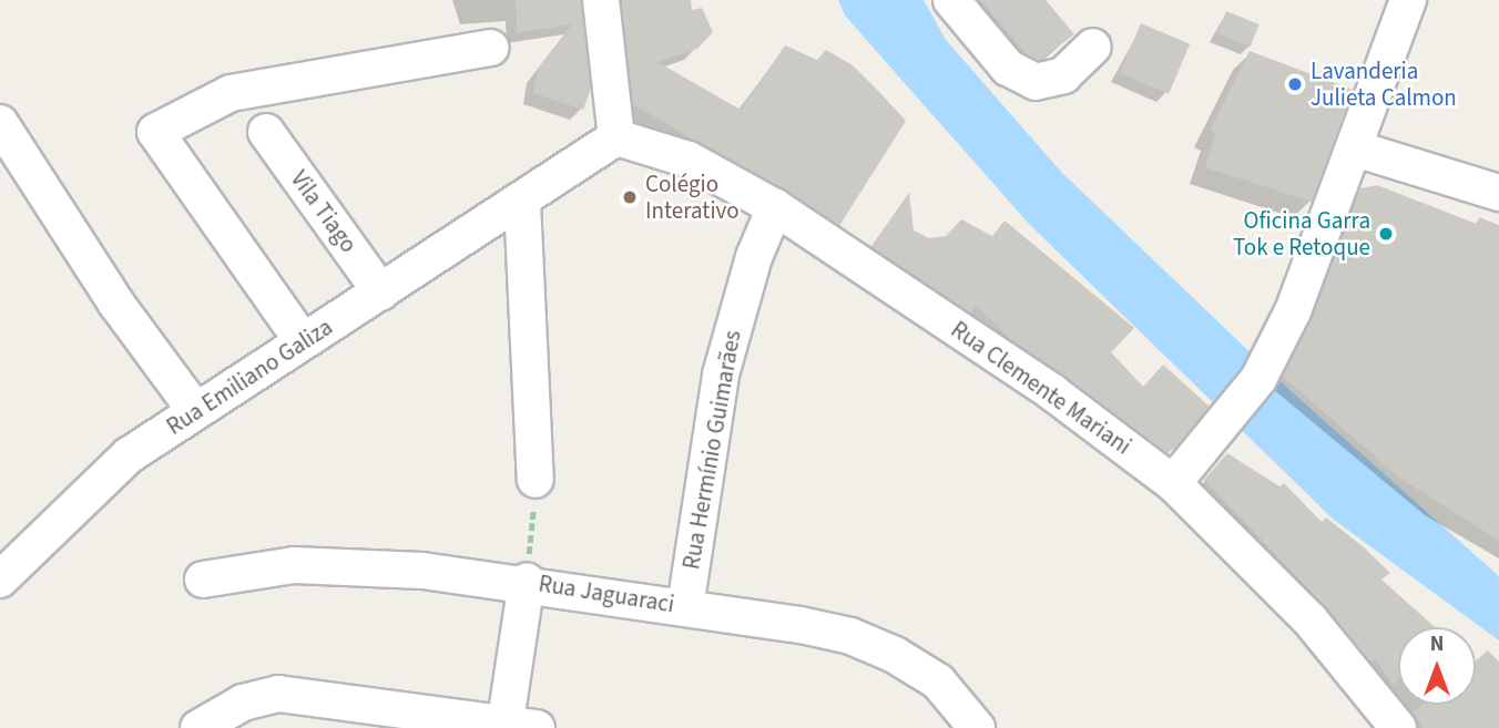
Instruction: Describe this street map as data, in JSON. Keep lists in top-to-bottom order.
{
  "streets": {
    "street": [
      "Vila Tiago",
      "Rua Emiliano Galiza",
      "Rua Clemente Mariani",
      "Rua Hermínio Guimarães",
      "Rua Jaguaraci"
    ]
  },
  "crossings": [
    ["Vila Tiago", "Rua Emiliano Galiza"],
    ["Rua Emiliano Galiza", "Rua Clemente Mariani"],
    ["Rua Clemente Mariani", "Rua Hermínio Guimarães"],
    ["Rua Hermínio Guimarães", "Rua Jaguaraci"]
  ],
  "places": ["Lavanderia Julieta Calmon", "Colégio Interativo", "Oficina Garra Tok e Retoque"],
  "north": "top"
}
